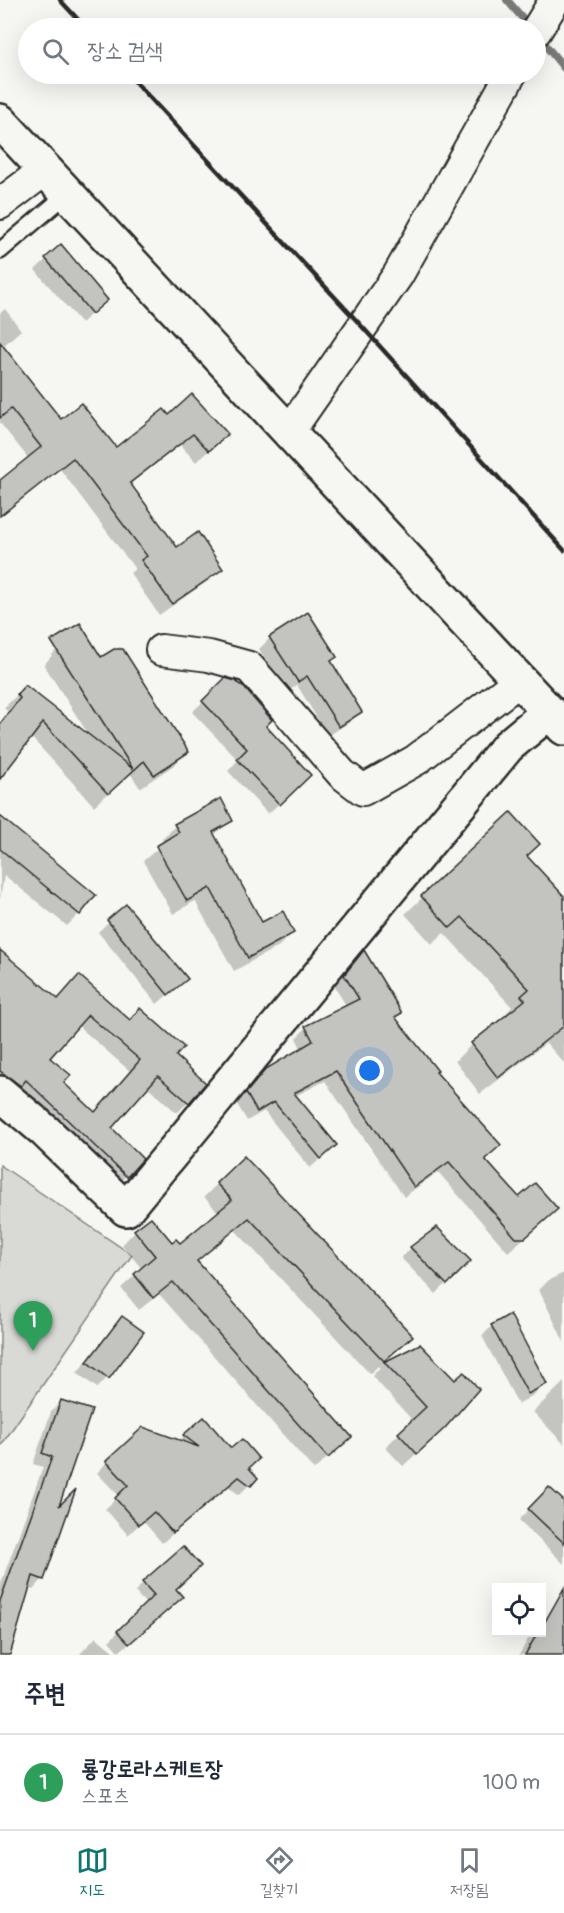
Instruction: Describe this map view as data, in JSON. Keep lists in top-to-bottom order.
{
  "page": {
    "search": "장소 검색",
    "pins": "1",
    "heading": "주변",
    "list": [
      {
        "mark": "1",
        "name": "룡강로라스케트장",
        "note": "스포츠",
        "value": "100 m"
      }
    ],
    "nav": ["지도", "길찾기", "저장됨"]
  }
}
